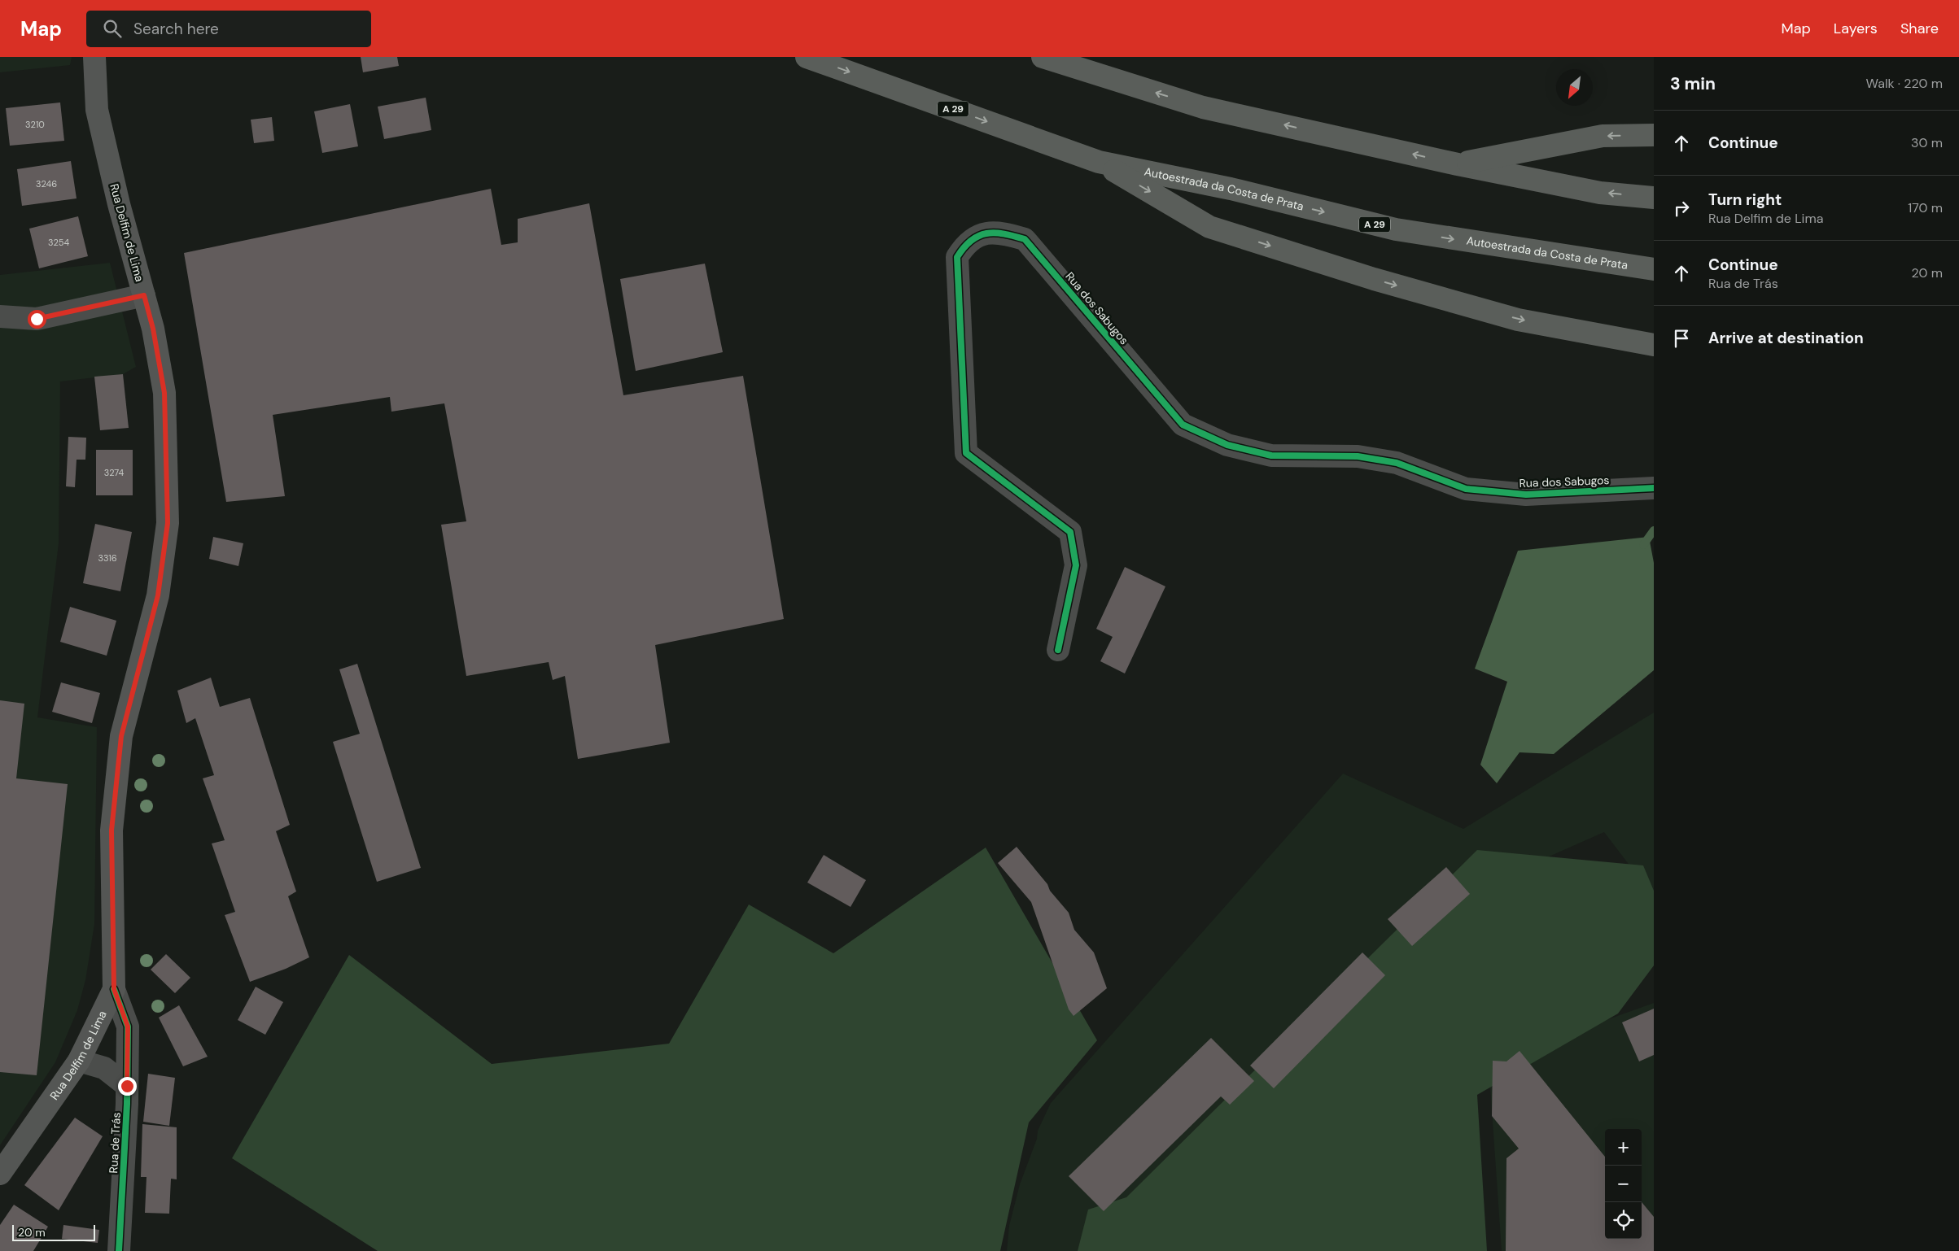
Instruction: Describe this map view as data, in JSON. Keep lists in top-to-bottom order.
{
  "streets": {
    "highway": ["A 29", "Autoestrada da Costa de Prata"],
    "main road": ["Rua Delfim de Lima"],
    "street": ["Rua dos Sabugos", "Rua de Trás"]
  },
  "crossings": [
    ["Rua Delfim de Lima", "Rua de Trás"]
  ],
  "house_numbers": [
    "3210",
    "3246",
    "3254",
    "3274",
    "3316"
  ],
  "scale_bar": "20 m",
  "north": "bottom left",
  "page": {
    "header": "Map",
    "search": "Search here",
    "nav": ["Map", "Layers", "Share"],
    "heading": ["3 min", "Walk · 220 m"],
    "list": [
      ["Continue", "30 m"],
      ["Turn right", "Rua Delfim de Lima", "170 m"],
      ["Continue", "Rua de Trás", "20 m"],
      "Arrive at destination"
    ],
    "map_buttons": ["+", "−"],
    "scale": "20 m"
  }
}
